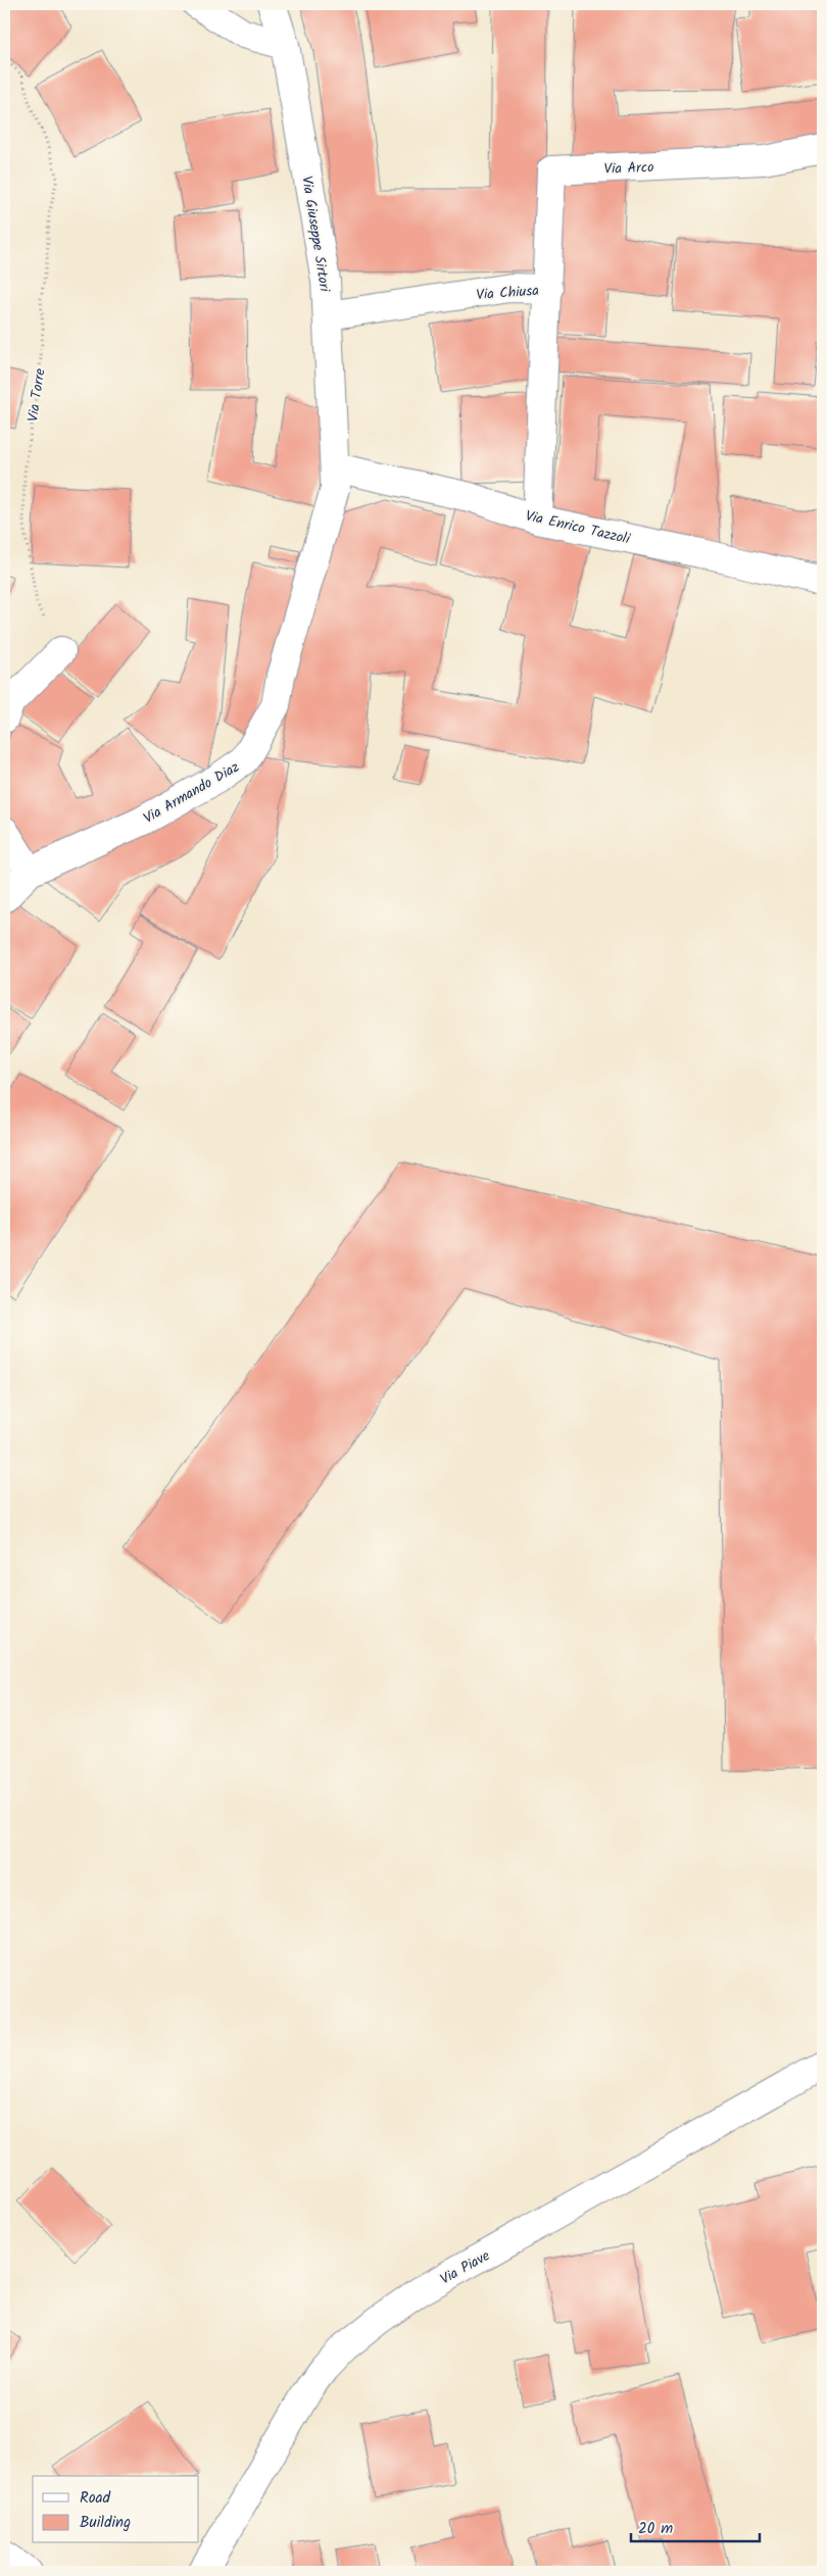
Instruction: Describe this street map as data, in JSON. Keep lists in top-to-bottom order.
{
  "streets": {
    "street": [
      "Via Arco",
      "Via Giuseppe Sirtori",
      "Via Chiusa",
      "Via Enrico Tazzoli",
      "Via Armando Diaz",
      "Via Piave"
    ],
    "path": ["Via Torre"]
  },
  "crossings": [
    ["Via Arco", "Via Chiusa"],
    ["Via Giuseppe Sirtori", "Via Chiusa"],
    ["Via Giuseppe Sirtori", "Via Enrico Tazzoli"],
    ["Via Giuseppe Sirtori", "Via Armando Diaz"],
    ["Via Chiusa", "Via Enrico Tazzoli"],
    ["Via Enrico Tazzoli", "Via Armando Diaz"]
  ],
  "legend": ["Road", "Building"],
  "scale_bar": "20 m"
}
